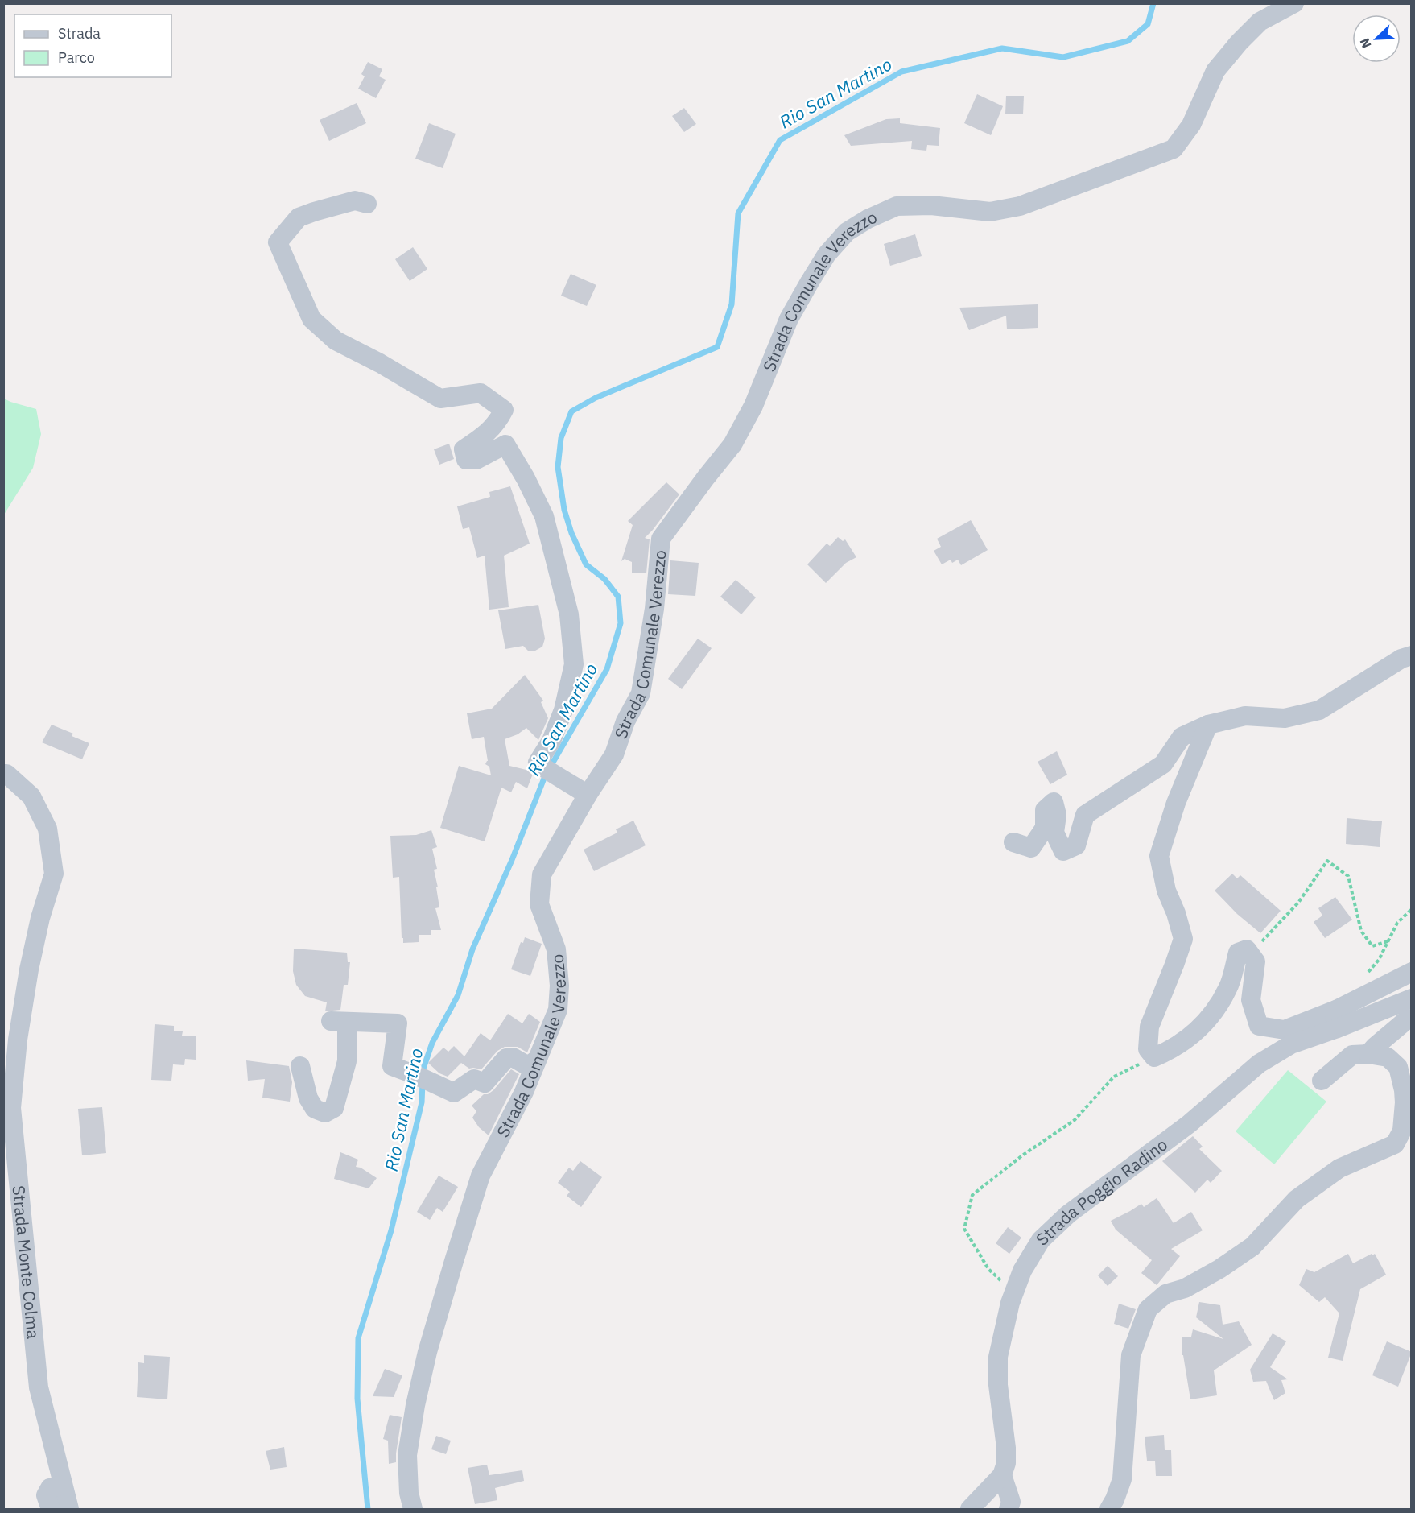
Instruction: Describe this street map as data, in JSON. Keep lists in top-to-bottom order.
{
  "streets": {
    "street": ["Strada Comunale Verezzo", "Strada Poggio Radino", "Strada Monte Colma"]
  },
  "water": ["Rio San Martino"],
  "legend": ["Strada", "Parco"],
  "north": "bottom left"
}
